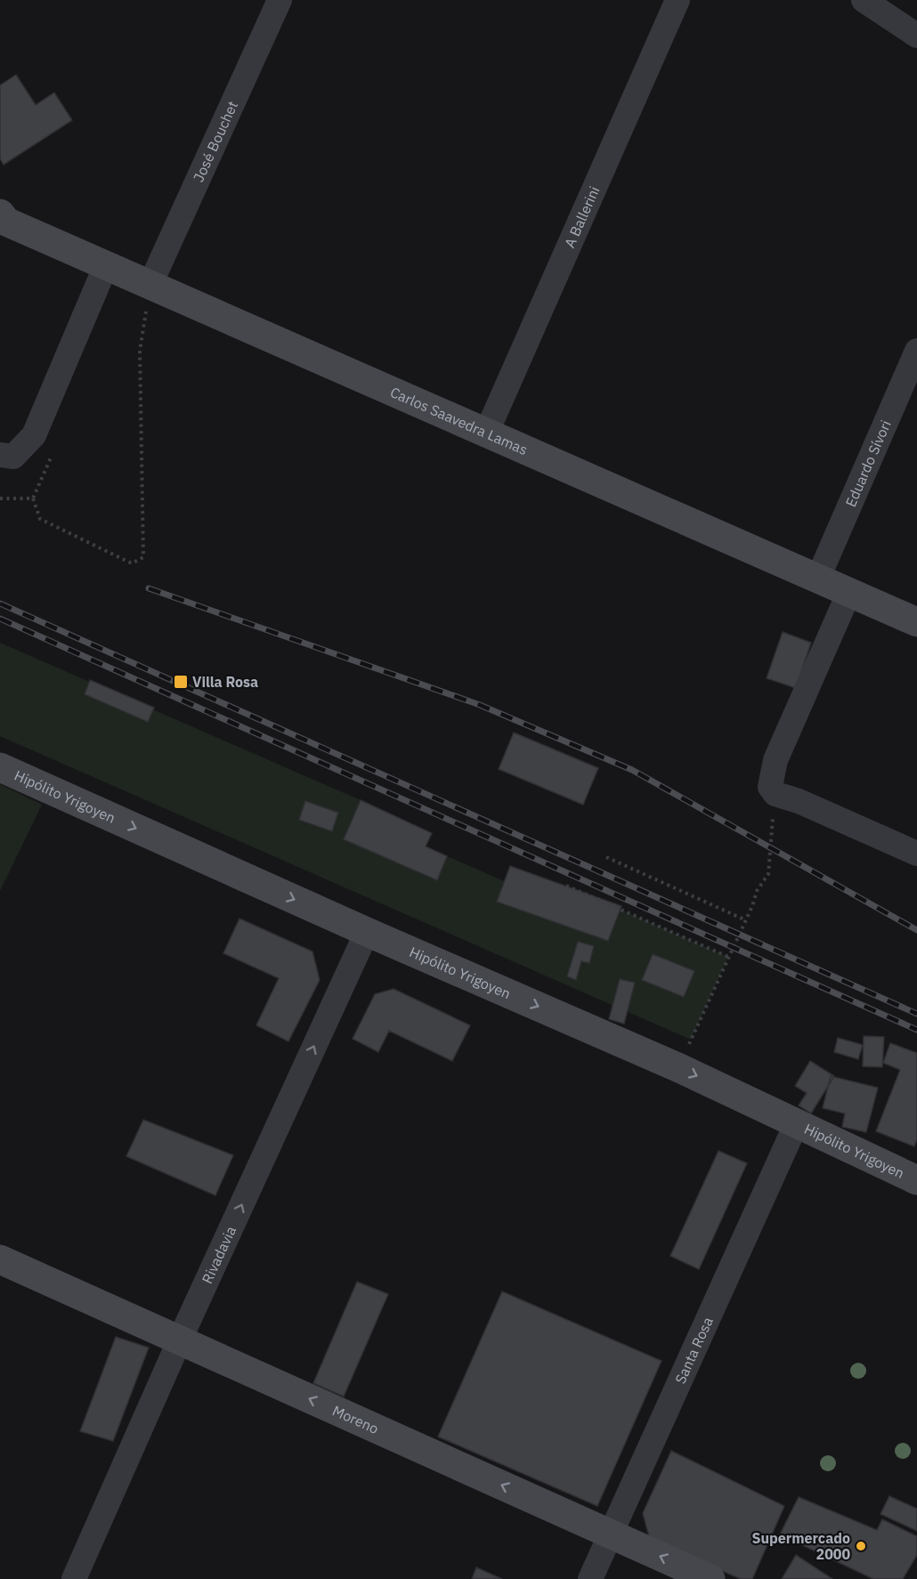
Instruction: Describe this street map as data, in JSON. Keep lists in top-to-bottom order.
{
  "streets": {
    "street": [
      "José Bouchet",
      "A Ballerini",
      "Carlos Saavedra Lamas",
      "Eduardo Sívori",
      "Hipólito Yrigoyen",
      "Rivadavia",
      "Santa Rosa",
      "Moreno"
    ]
  },
  "crossings": [
    ["José Bouchet", "Carlos Saavedra Lamas"],
    ["A Ballerini", "Carlos Saavedra Lamas"],
    ["Carlos Saavedra Lamas", "Eduardo Sívori"],
    ["Hipólito Yrigoyen", "Rivadavia"],
    ["Hipólito Yrigoyen", "Santa Rosa"],
    ["Rivadavia", "Moreno"],
    ["Santa Rosa", "Moreno"]
  ],
  "one_way": ["Hipólito Yrigoyen", "Rivadavia", "Moreno"],
  "places": {
    "transit": ["Villa Rosa"],
    "other": ["Supermercado 2000"]
  }
}
